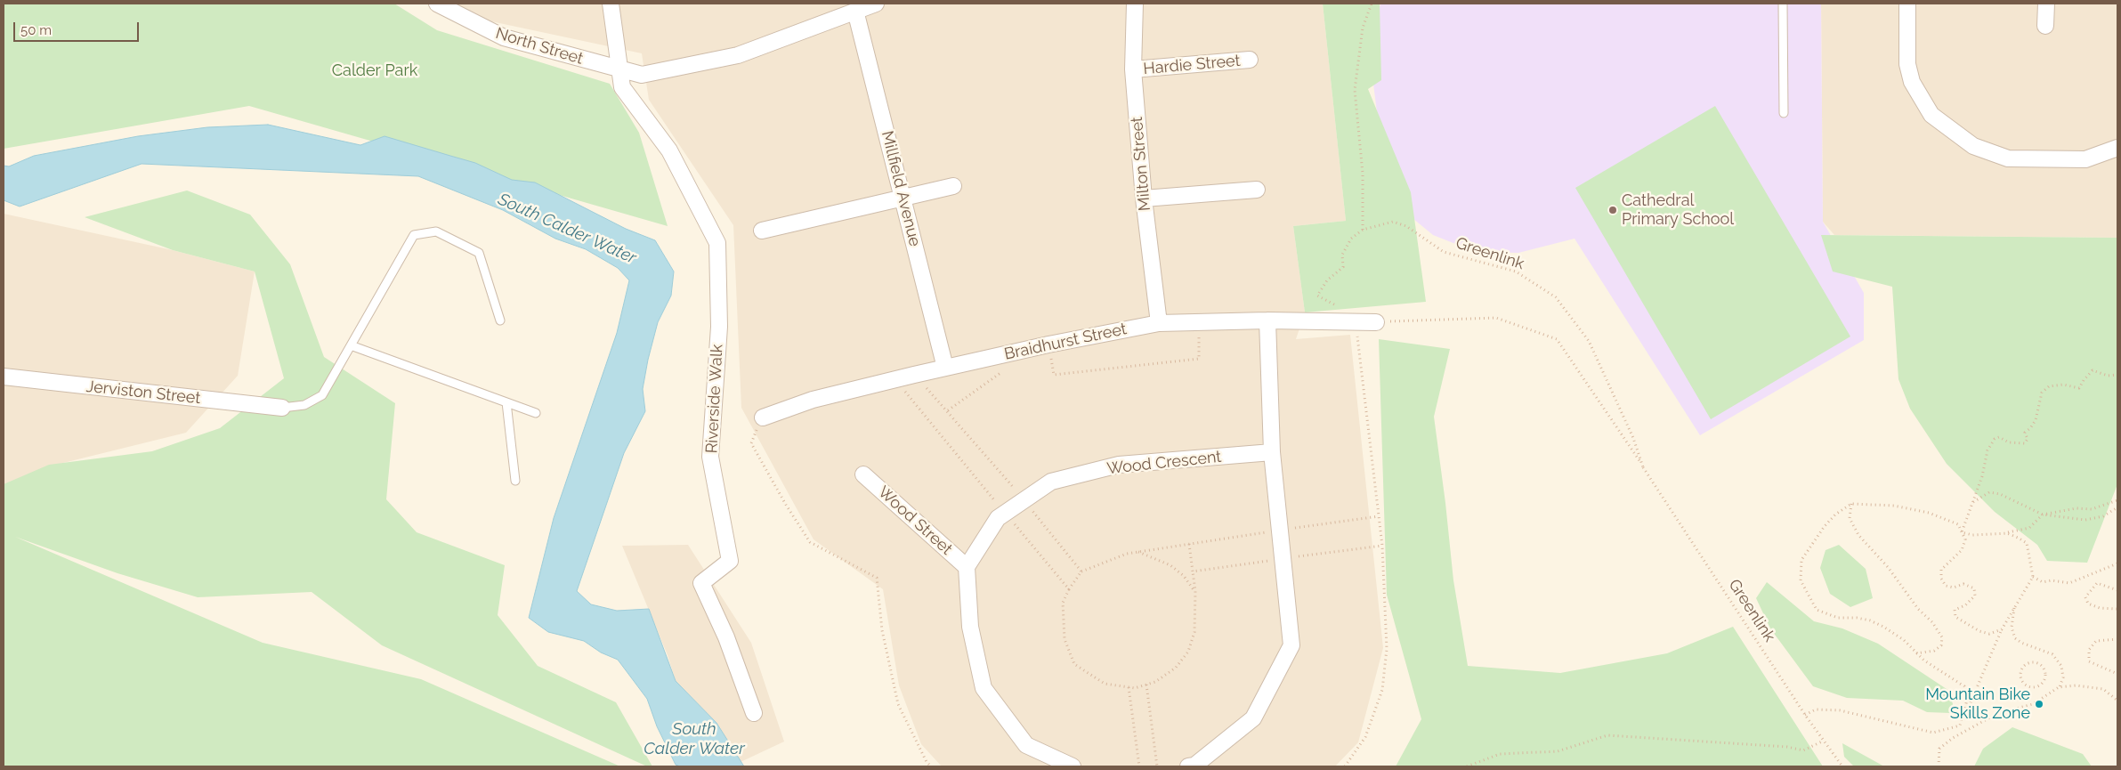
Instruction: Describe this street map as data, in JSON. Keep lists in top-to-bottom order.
{
  "streets": {
    "street": [
      "North Street",
      "Hardie Street",
      "Milton Street",
      "Millfield Avenue",
      "Braidhurst Street",
      "Jerviston Street",
      "Riverside Walk",
      "Wood Crescent",
      "Wood Street"
    ],
    "path": ["Greenlink"]
  },
  "crossings": [
    ["North Street", "Millfield Avenue"],
    ["North Street", "Riverside Walk"],
    ["Hardie Street", "Milton Street"],
    ["Milton Street", "Braidhurst Street"],
    ["Millfield Avenue", "Braidhurst Street"],
    ["Greenlink", "Braidhurst Street"],
    ["Wood Crescent", "Wood Street"]
  ],
  "water": ["South Calder Water"],
  "parks": ["Calder Park"],
  "places": ["Cathedral Primary School", "Mountain Bike Skills Zone"],
  "scale_bar": "50 m"
}
